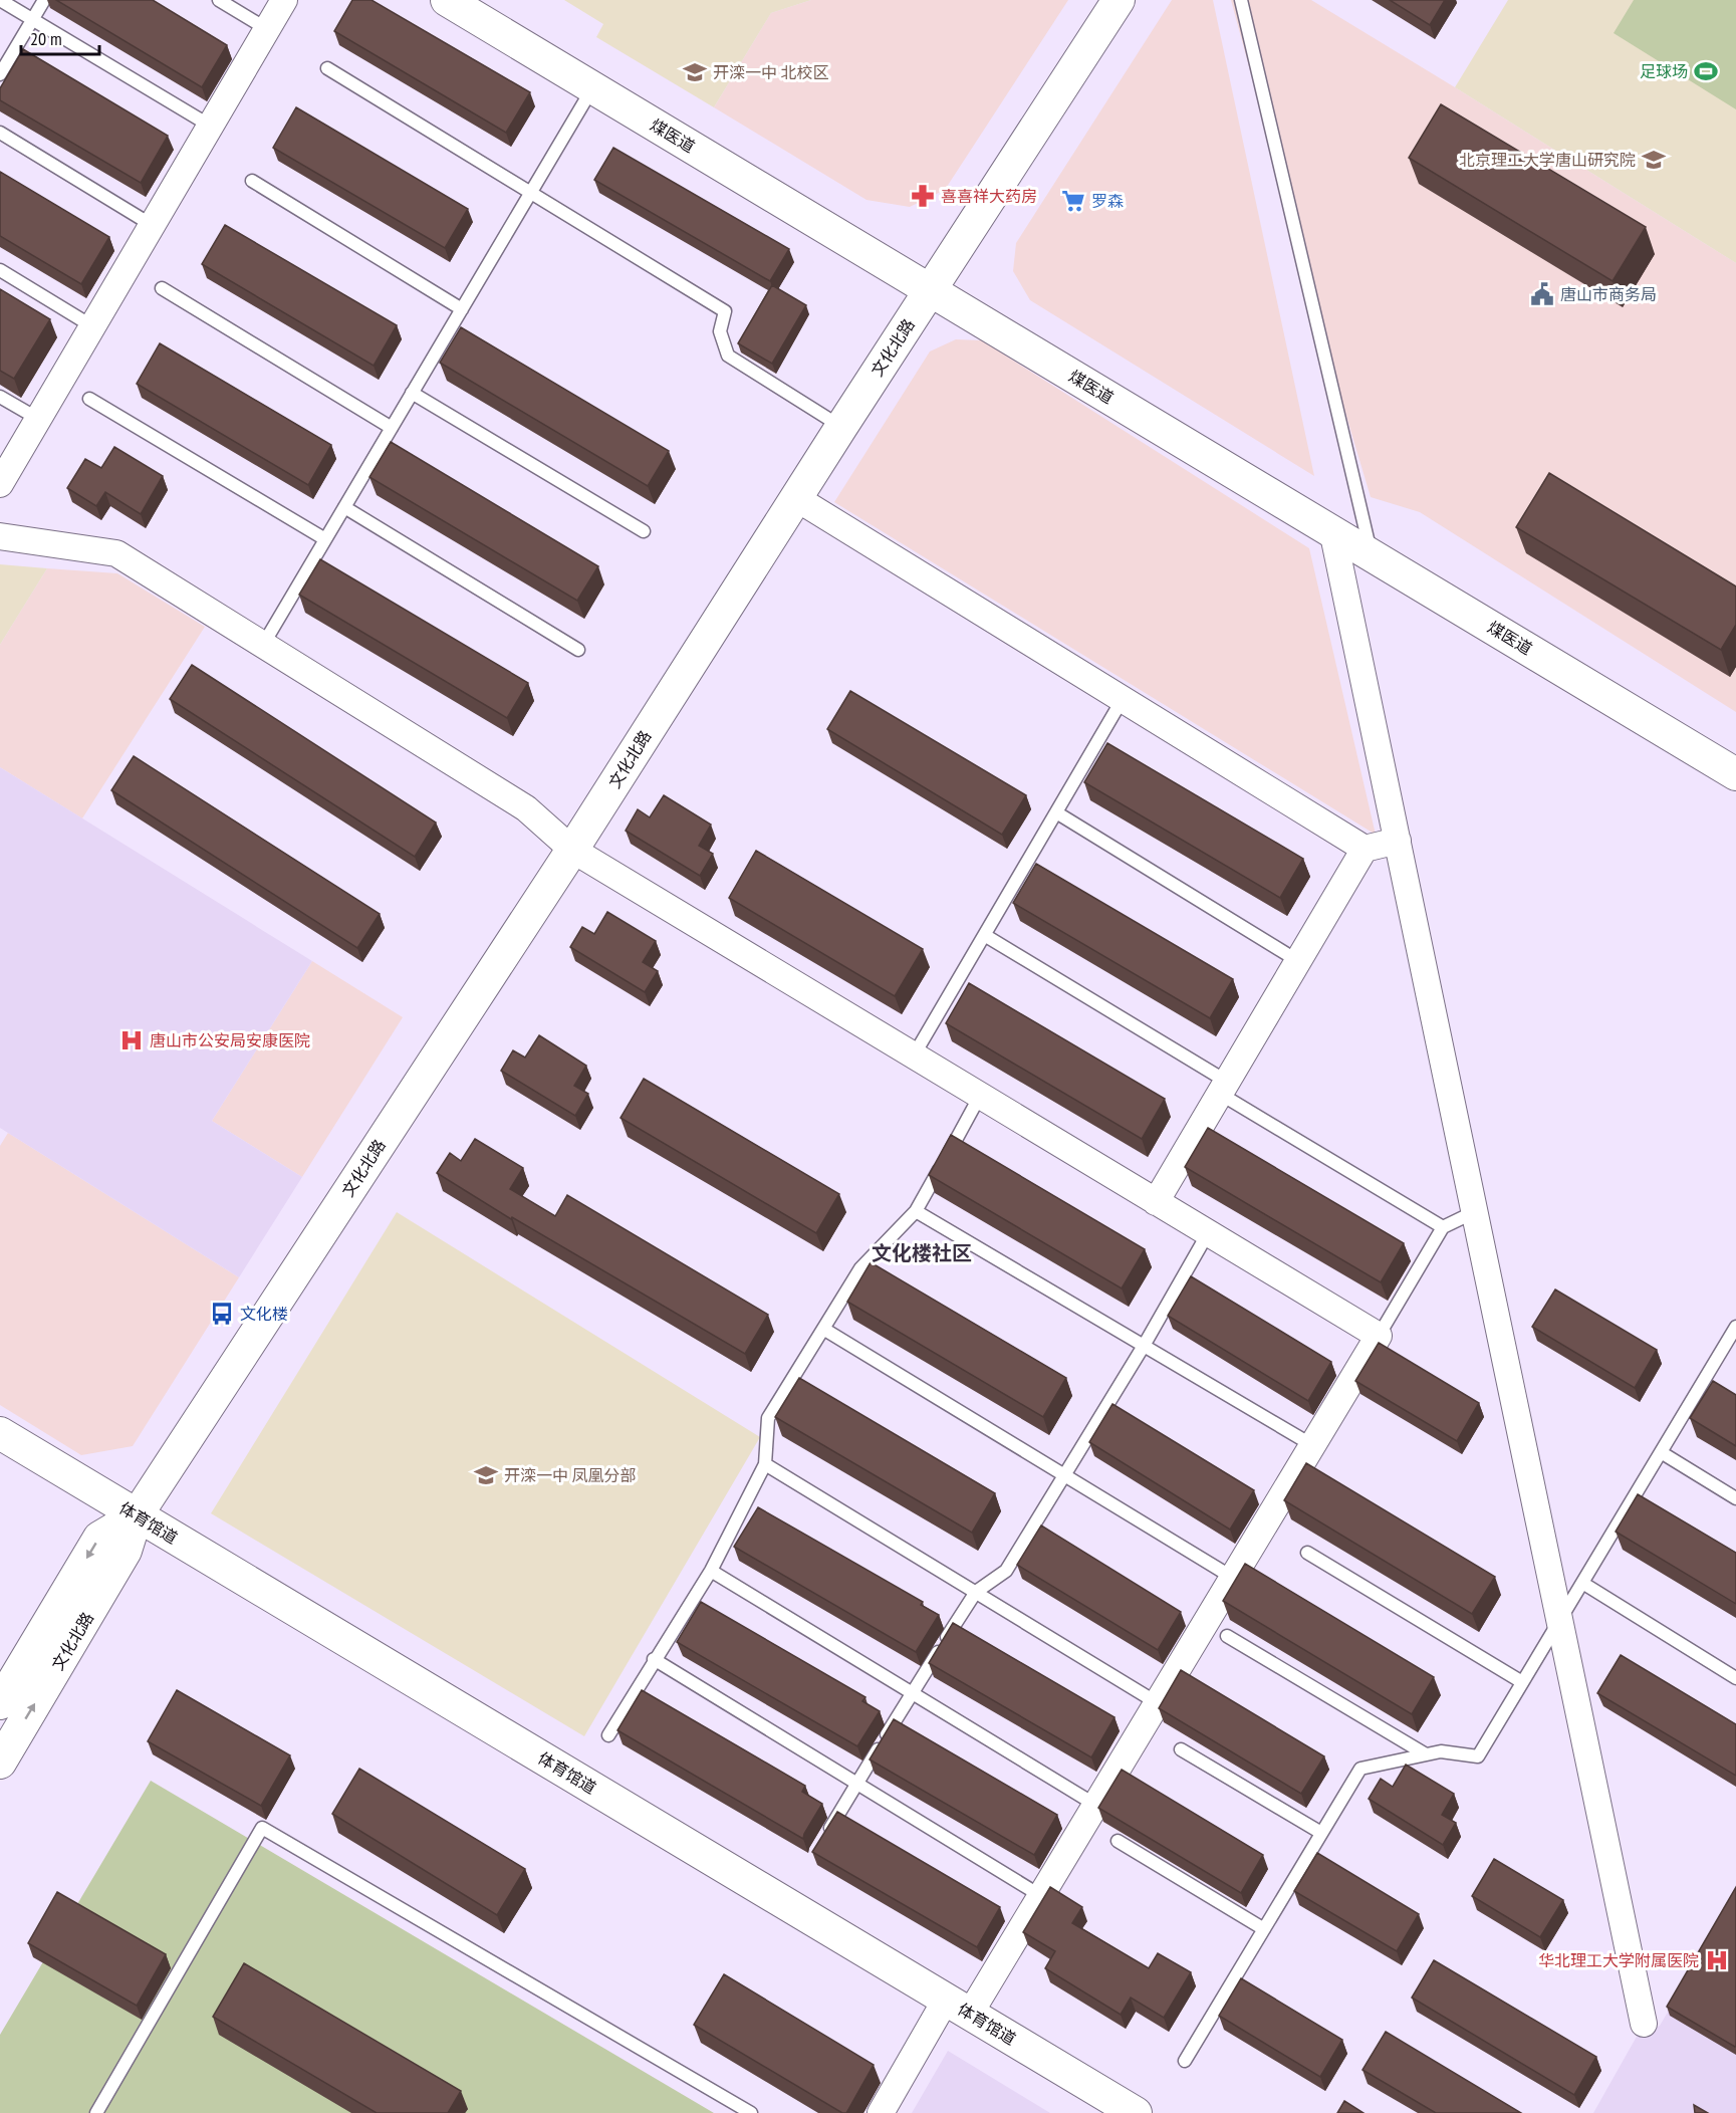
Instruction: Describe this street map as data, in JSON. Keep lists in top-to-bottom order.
{
  "streets": {
    "street": ["煤医道", "文化北路", "体育馆道"]
  },
  "crossings": [
    ["煤医道", "文化北路"],
    ["文化北路", "体育馆道"]
  ],
  "districts": ["文化楼社区"],
  "places": {
    "sports": ["足球场"],
    "school or university": ["开滦一中 北校区", "北京理工大学唐山研究院", "开滦一中 凤凰分部"],
    "pharmacy": ["喜喜祥大药房"],
    "supermarket": ["罗森"],
    "public building": ["唐山市商务局"],
    "hospital": ["唐山市公安局安康医院", "华北理工大学附属医院"],
    "bus stop": ["文化楼"]
  },
  "scale_bar": "20 m"
}
